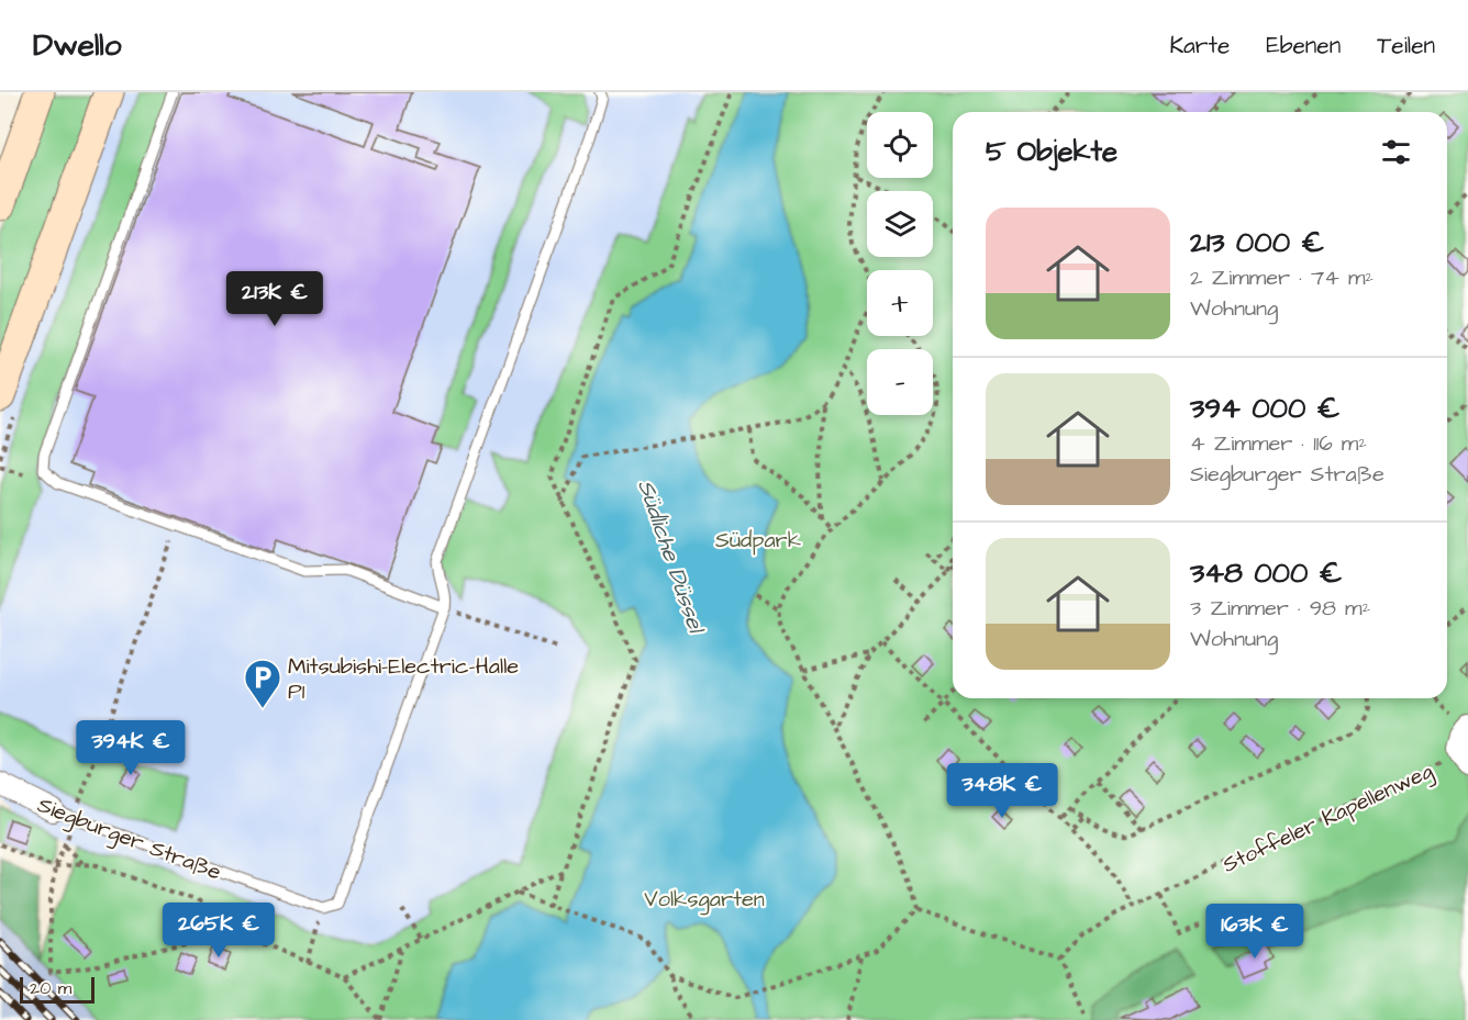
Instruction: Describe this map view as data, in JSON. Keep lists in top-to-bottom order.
{
  "streets": {
    "street": ["Stoffeler Kapellenweg", "Siegburger Straße"]
  },
  "water": ["Südliche Düssel"],
  "parks": ["Südpark", "Volksgarten"],
  "places": {
    "parking": ["Mitsubishi-Electric-Halle P1"]
  },
  "scale_bar": "20 m",
  "page": {
    "header": "Dwello",
    "nav": ["Karte", "Ebenen", "Teilen"],
    "map_buttons": ["+", "−"],
    "heading": "5 Objekte",
    "list": [
      {
        "name": "213 000 €",
        "note": "2 Zimmer · 74 m² · Wohnung"
      },
      {
        "name": "394 000 €",
        "note": "4 Zimmer · 116 m² · Siegburger Straße"
      },
      {
        "name": "348 000 €",
        "note": "3 Zimmer · 98 m² · Wohnung"
      }
    ],
    "price": [
      "213K €",
      "394K €",
      "348K €",
      "265K €",
      "163K €"
    ],
    "scale": "20 m"
  }
}
